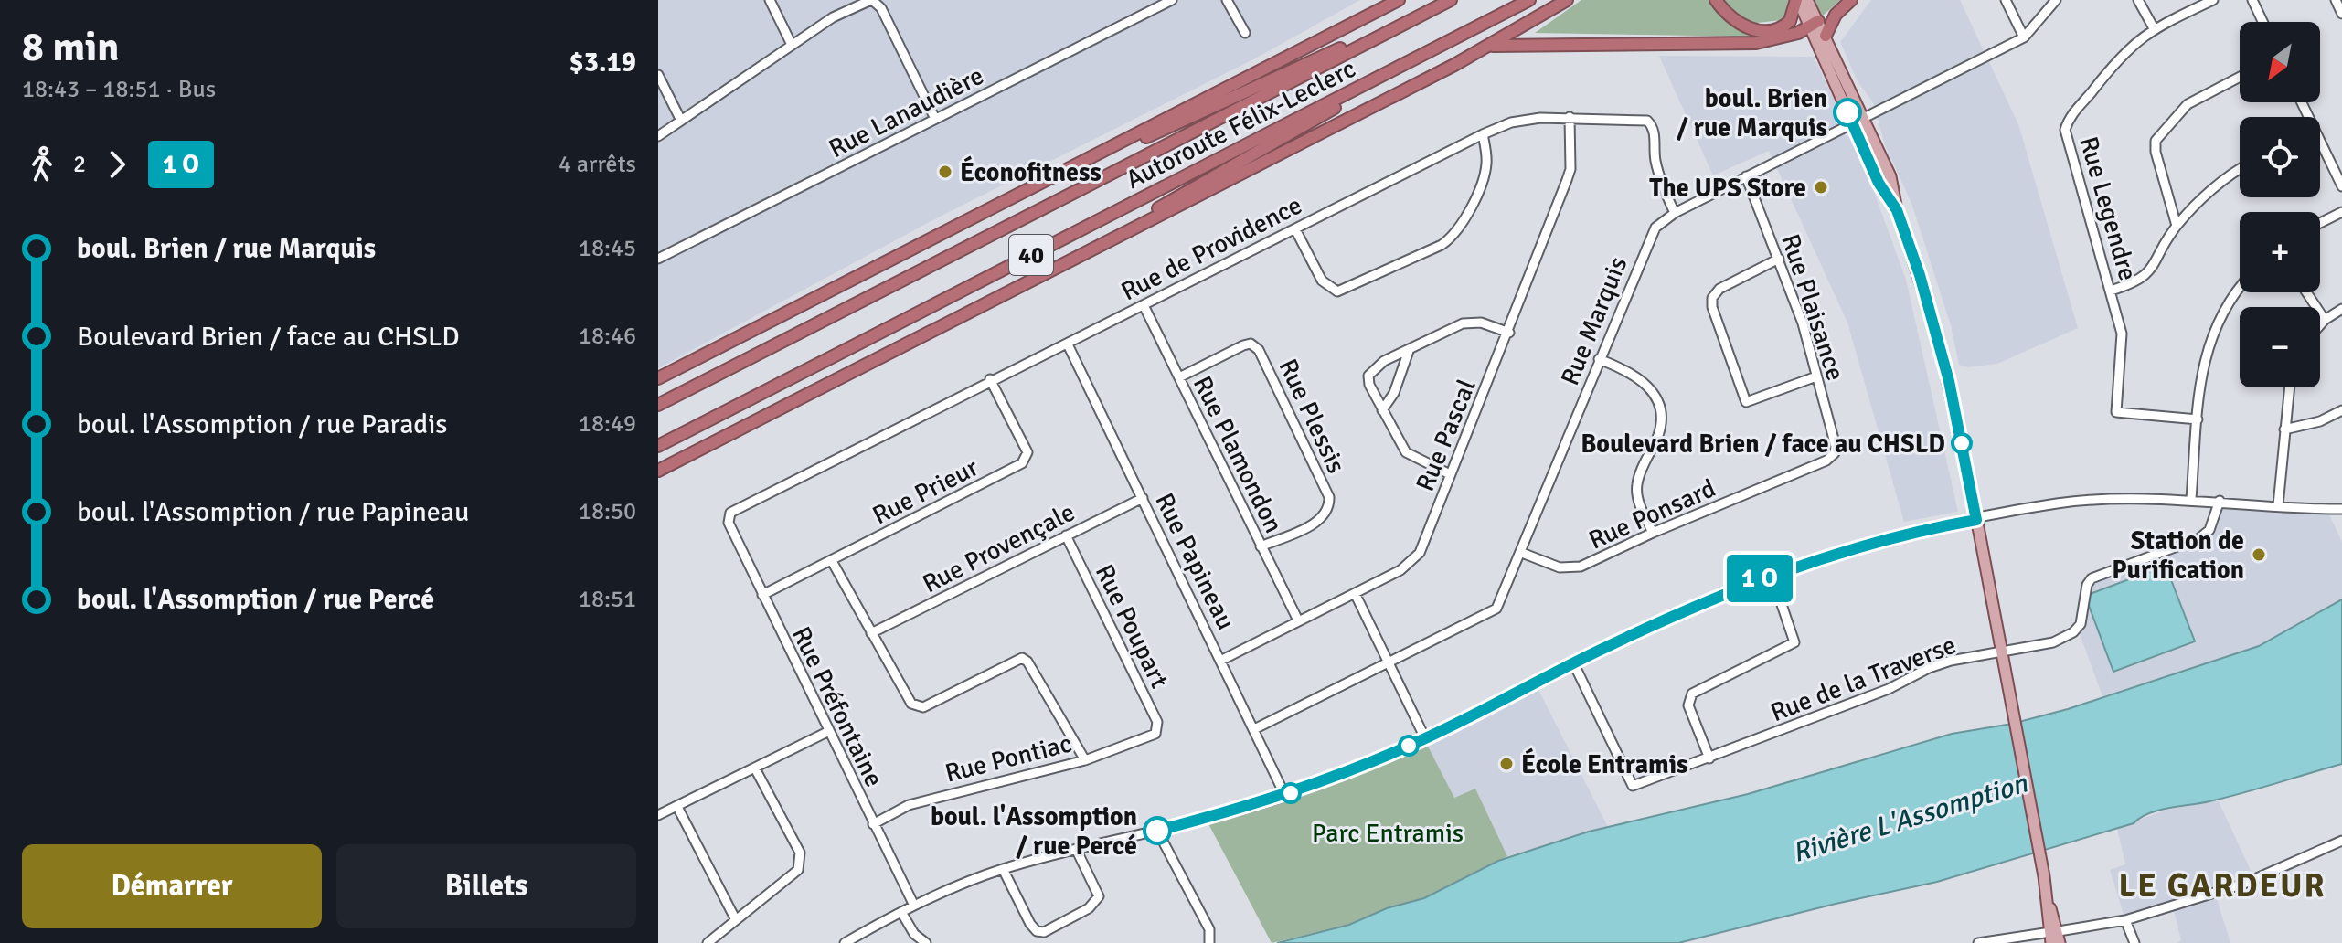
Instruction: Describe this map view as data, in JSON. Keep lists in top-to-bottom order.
{
  "streets": {
    "highway": ["Autoroute Félix-Leclerc", "40"],
    "street": [
      "Rue Lanaudière",
      "Rue Legendre",
      "Rue de Providence",
      "Rue Plaisance",
      "Rue Marquis",
      "Rue Plessis",
      "Rue Pascal",
      "Rue Plamondon",
      "Rue Prieur",
      "Rue Ponsard",
      "Rue Provençale",
      "Rue Papineau",
      "Rue Poupart",
      "Rue de la Traverse",
      "Rue Préfontaine",
      "Rue Pontiac"
    ]
  },
  "crossings": [
    ["Rue de Providence", "Rue Marquis"],
    ["Rue de Providence", "Rue Pascal"],
    ["Rue de Providence", "Rue Plamondon"],
    ["Rue de Providence", "Rue Prieur"],
    ["Rue de Providence", "Rue Papineau"],
    ["Rue de Providence", "Rue Préfontaine"],
    ["Rue Plaisance", "Rue Marquis"],
    ["Rue Plaisance", "Rue Ponsard"],
    ["Rue Marquis", "Rue Ponsard"],
    ["Rue Marquis", "Rue Papineau"],
    ["Rue Plessis", "Rue Plamondon"],
    ["Rue Pascal", "Rue Plamondon"],
    ["Rue Pascal", "Rue Papineau"],
    ["Rue Prieur", "Rue Préfontaine"],
    ["Rue Provençale", "Rue Papineau"],
    ["Rue Provençale", "Rue Poupart"],
    ["Rue Poupart", "Rue Pontiac"],
    ["Rue Préfontaine", "Rue Pontiac"]
  ],
  "districts": ["LE GARDEUR"],
  "water": ["Rivière L'Assomption"],
  "parks": ["Parc Entramis"],
  "places": [
    "boul. Brien / rue Marquis",
    "Éconofitness",
    "The UPS Store",
    "Boulevard Brien / face au CHSLD",
    "Station de Purification",
    "École Entramis",
    "boul. l'Assomption / rue Percé"
  ],
  "north": "bottom left",
  "page": {
    "heading": ["8 min", "18:43 – 18:51 · Bus", "$3.19"],
    "on_map": "1 O",
    "map_buttons": ["+", "−"],
    "legs": ["2", "1 O", "4 arrêts"],
    "list": [
      {
        "name": "boul. Brien / rue Marquis",
        "value": "18:45"
      },
      {
        "name": "Boulevard Brien / face au CHSLD",
        "value": "18:46"
      },
      {
        "name": "boul. l'Assomption / rue Paradis",
        "value": "18:49"
      },
      {
        "name": "boul. l'Assomption / rue Papineau",
        "value": "18:50"
      },
      {
        "name": "boul. l'Assomption / rue Percé",
        "value": "18:51"
      }
    ],
    "buttons": ["Démarrer", "Billets"]
  }
}
